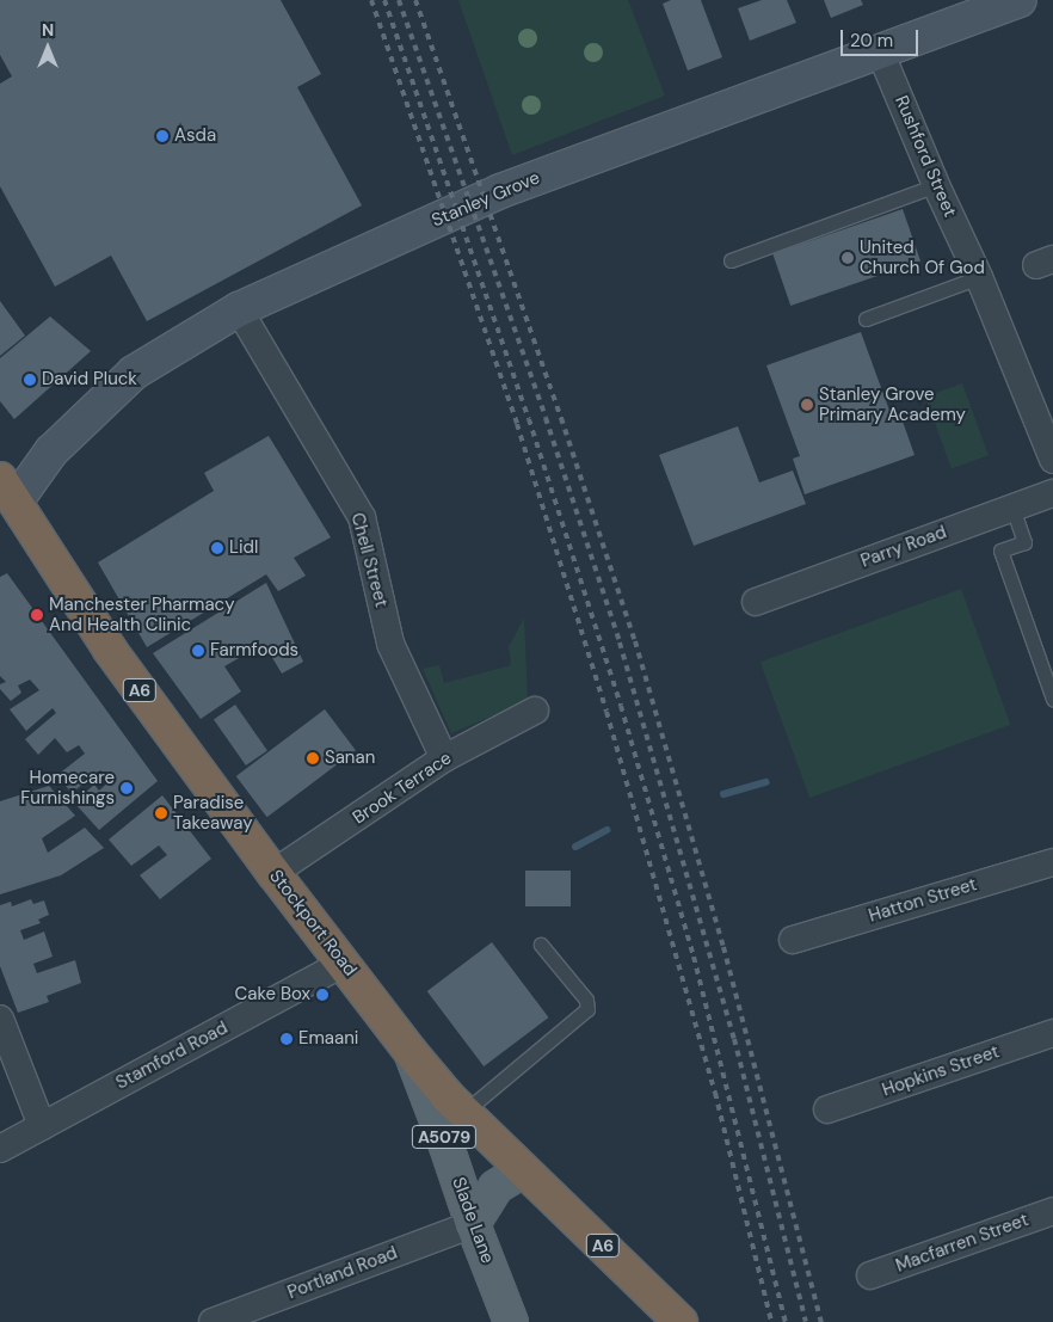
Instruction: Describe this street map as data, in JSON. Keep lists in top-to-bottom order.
{
  "streets": {
    "highway": ["A6", "Stockport Road"],
    "main road": ["A5079", "Slade Lane"],
    "street": [
      "Rushford Street",
      "Stanley Grove",
      "Parry Road",
      "Chell Street",
      "Brook Terrace",
      "Hatton Street",
      "Stamford Road",
      "Hopkins Street",
      "Macfarren Street",
      "Portland Road"
    ]
  },
  "crossings": [
    ["Rushford Street", "Stanley Grove"],
    ["Stanley Grove", "Chell Street"],
    ["Stanley Grove", "Stockport Road"],
    ["Chell Street", "Brook Terrace"],
    ["Brook Terrace", "Stockport Road"],
    ["Stockport Road", "Stamford Road"],
    ["Stockport Road", "Slade Lane"],
    ["Slade Lane", "Portland Road"]
  ],
  "places": [
    "Asda",
    "United Church Of God",
    "David Pluck",
    "Stanley Grove Primary Academy",
    "Lidl",
    "Manchester Pharmacy And Health Clinic",
    "Farmfoods",
    "Sanan",
    "Homecare Furnishings",
    "Paradise Takeaway",
    "Cake Box",
    "Emaani"
  ],
  "scale_bar": "20 m",
  "north": "top"
}
